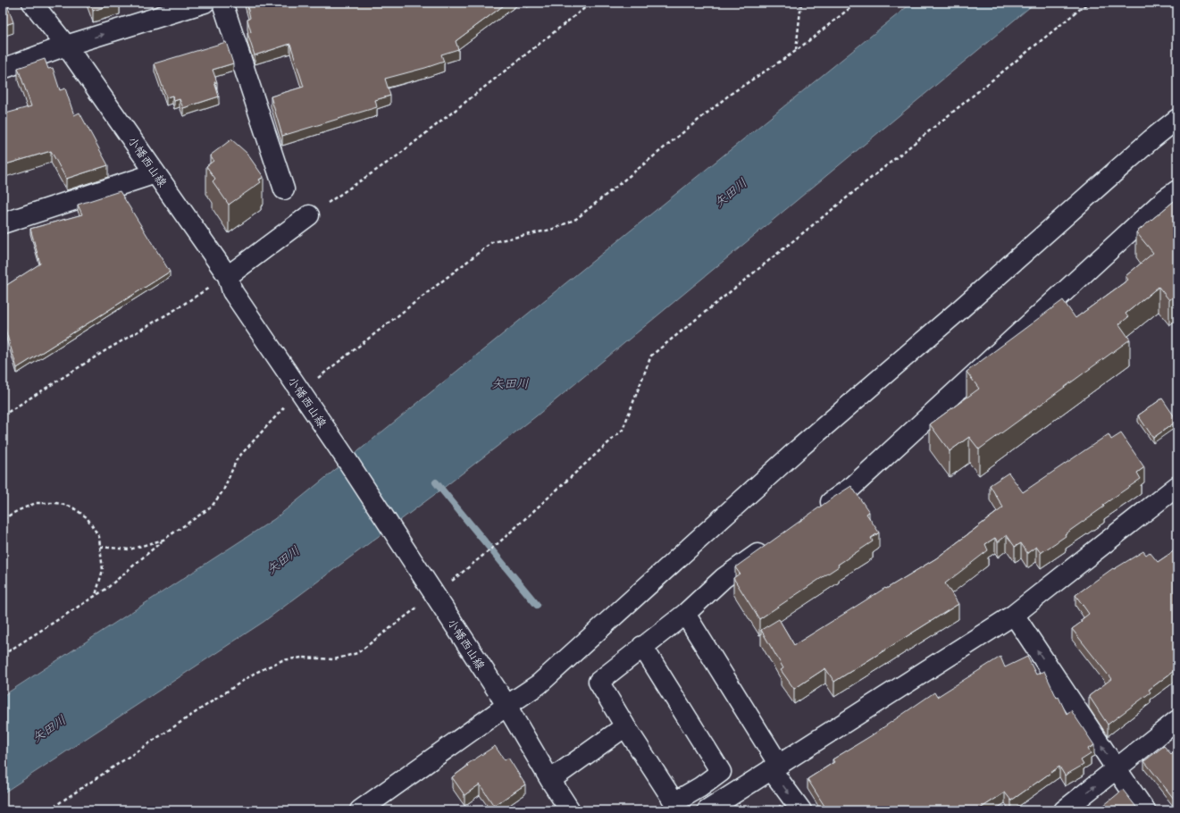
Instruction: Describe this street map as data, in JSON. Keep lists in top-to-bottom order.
{
  "streets": {
    "street": ["小幡西山線"]
  },
  "water": ["矢田川"]
}
